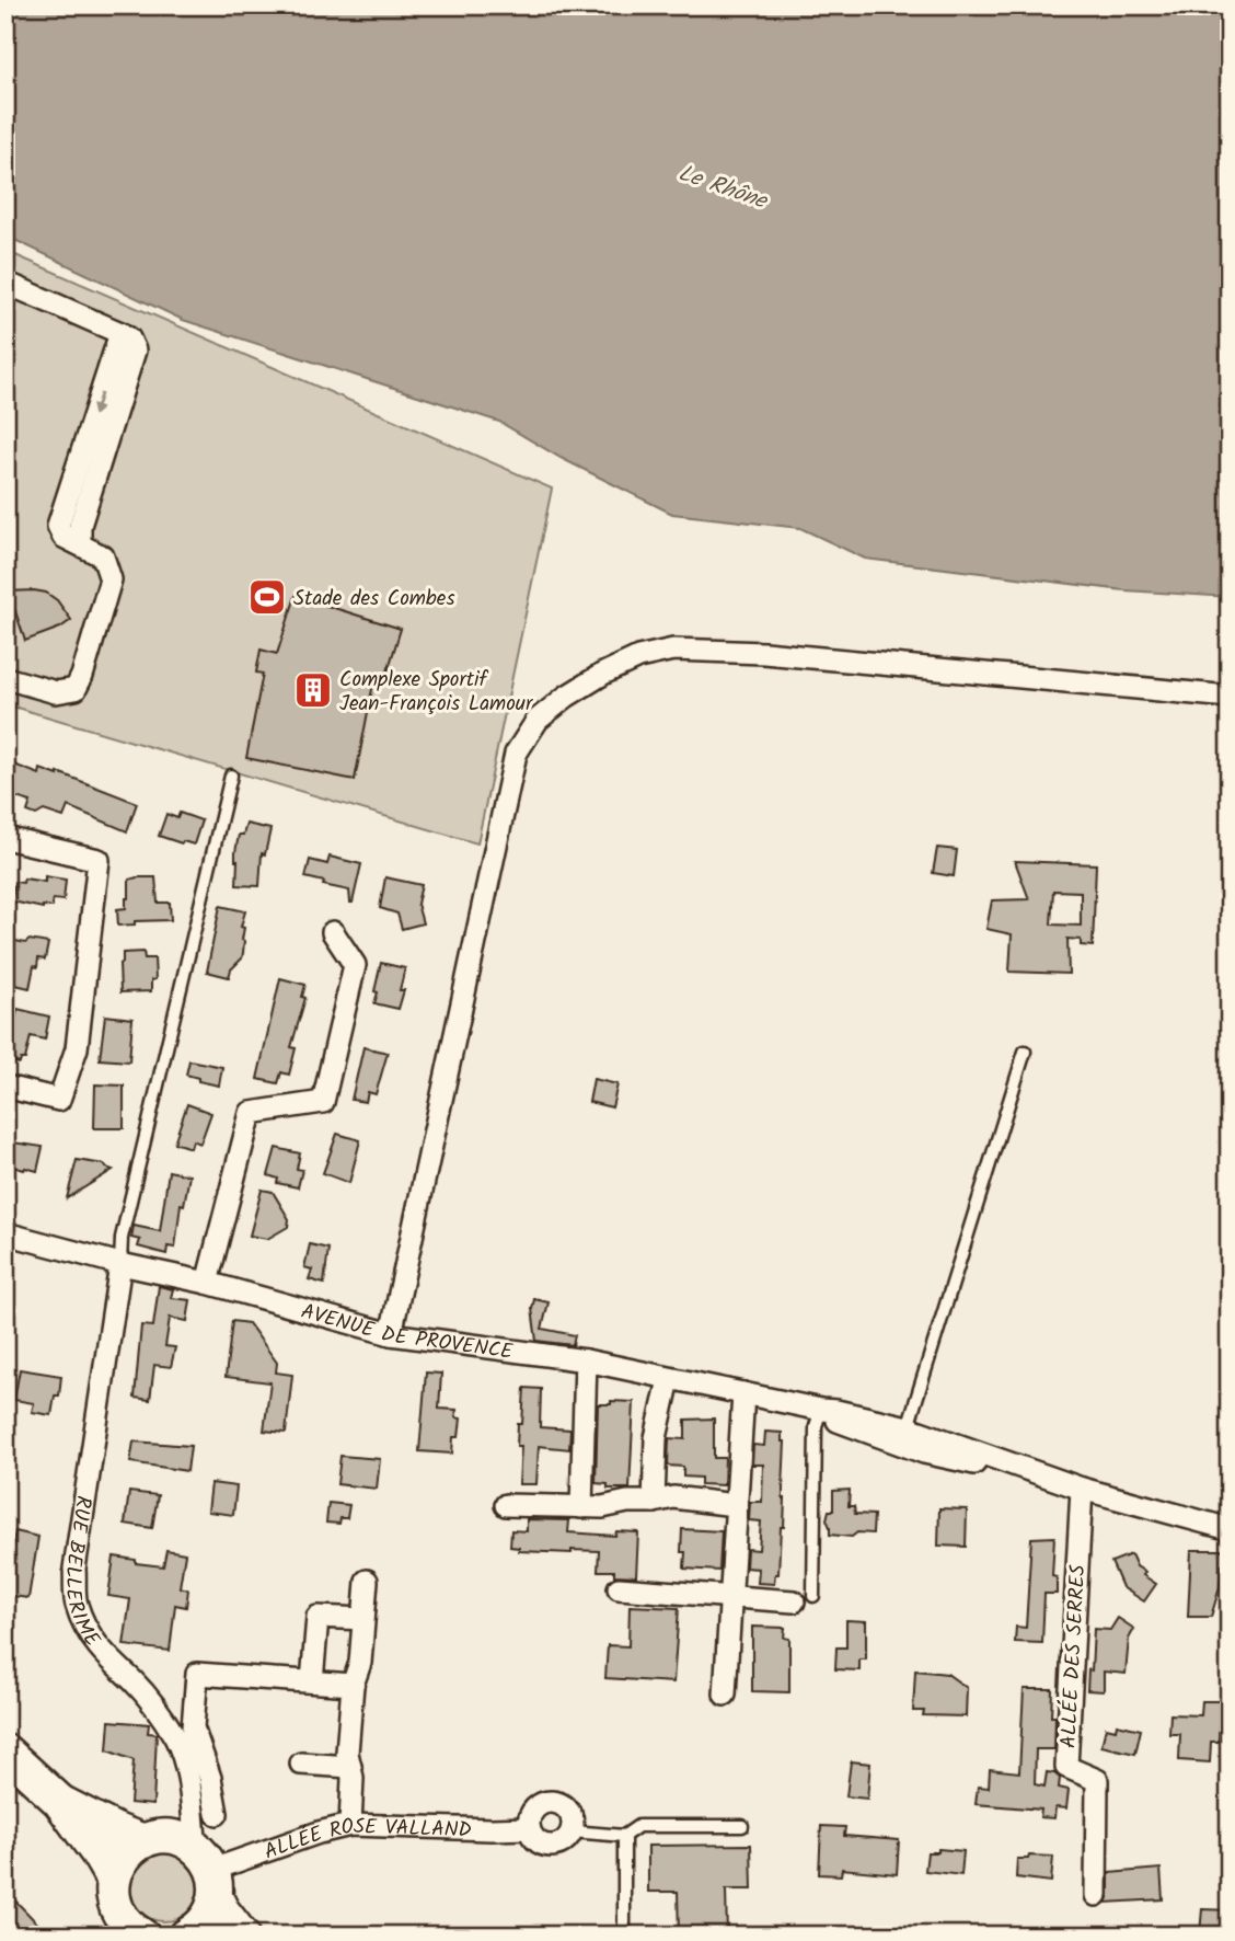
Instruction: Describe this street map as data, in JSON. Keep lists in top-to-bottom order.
{
  "streets": {
    "street": [
      "AVENUE DE PROVENCE",
      "RUE BELLERIME",
      "ALLÉE DES SERRES",
      "ALLÉE ROSE VALLAND"
    ]
  },
  "crossings": [
    ["AVENUE DE PROVENCE", "RUE BELLERIME"],
    ["RUE BELLERIME", "ALLÉE ROSE VALLAND"]
  ],
  "water": ["Le Rhône"],
  "places": {
    "sports": ["Stade des Combes"],
    "building": ["Complexe Sportif Jean-François Lamour"]
  }
}
